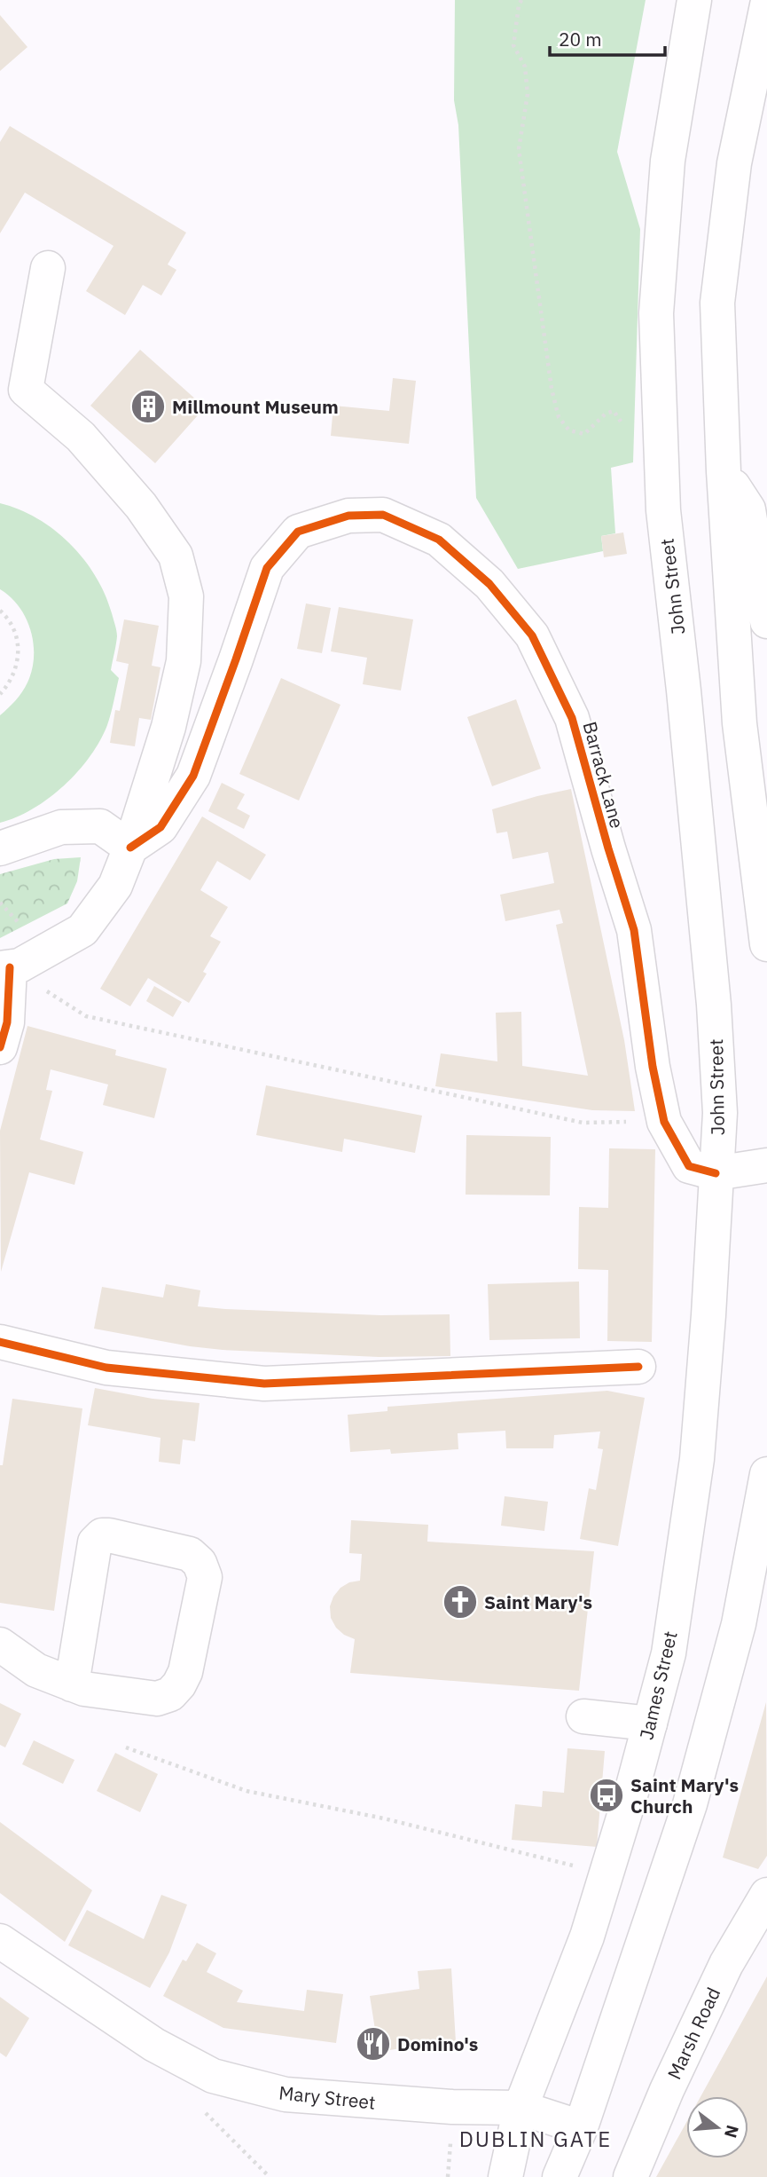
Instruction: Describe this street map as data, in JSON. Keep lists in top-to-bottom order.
{
  "streets": {
    "main road": [
      "John Street",
      "Barrack Lane",
      "James Street",
      "Marsh Road",
      "Mary Street"
    ]
  },
  "crossings": [
    ["John Street", "Barrack Lane"],
    ["John Street", "James Street"],
    ["Barrack Lane", "James Street"],
    ["James Street", "Mary Street"]
  ],
  "districts": ["DUBLIN GATE"],
  "places": {
    "building": ["Millmount Museum"],
    "church": ["Saint Mary's"],
    "bus stop": ["Saint Mary's Church"],
    "restaurant": ["Domino's"]
  },
  "scale_bar": "20 m",
  "north": "right"
}
